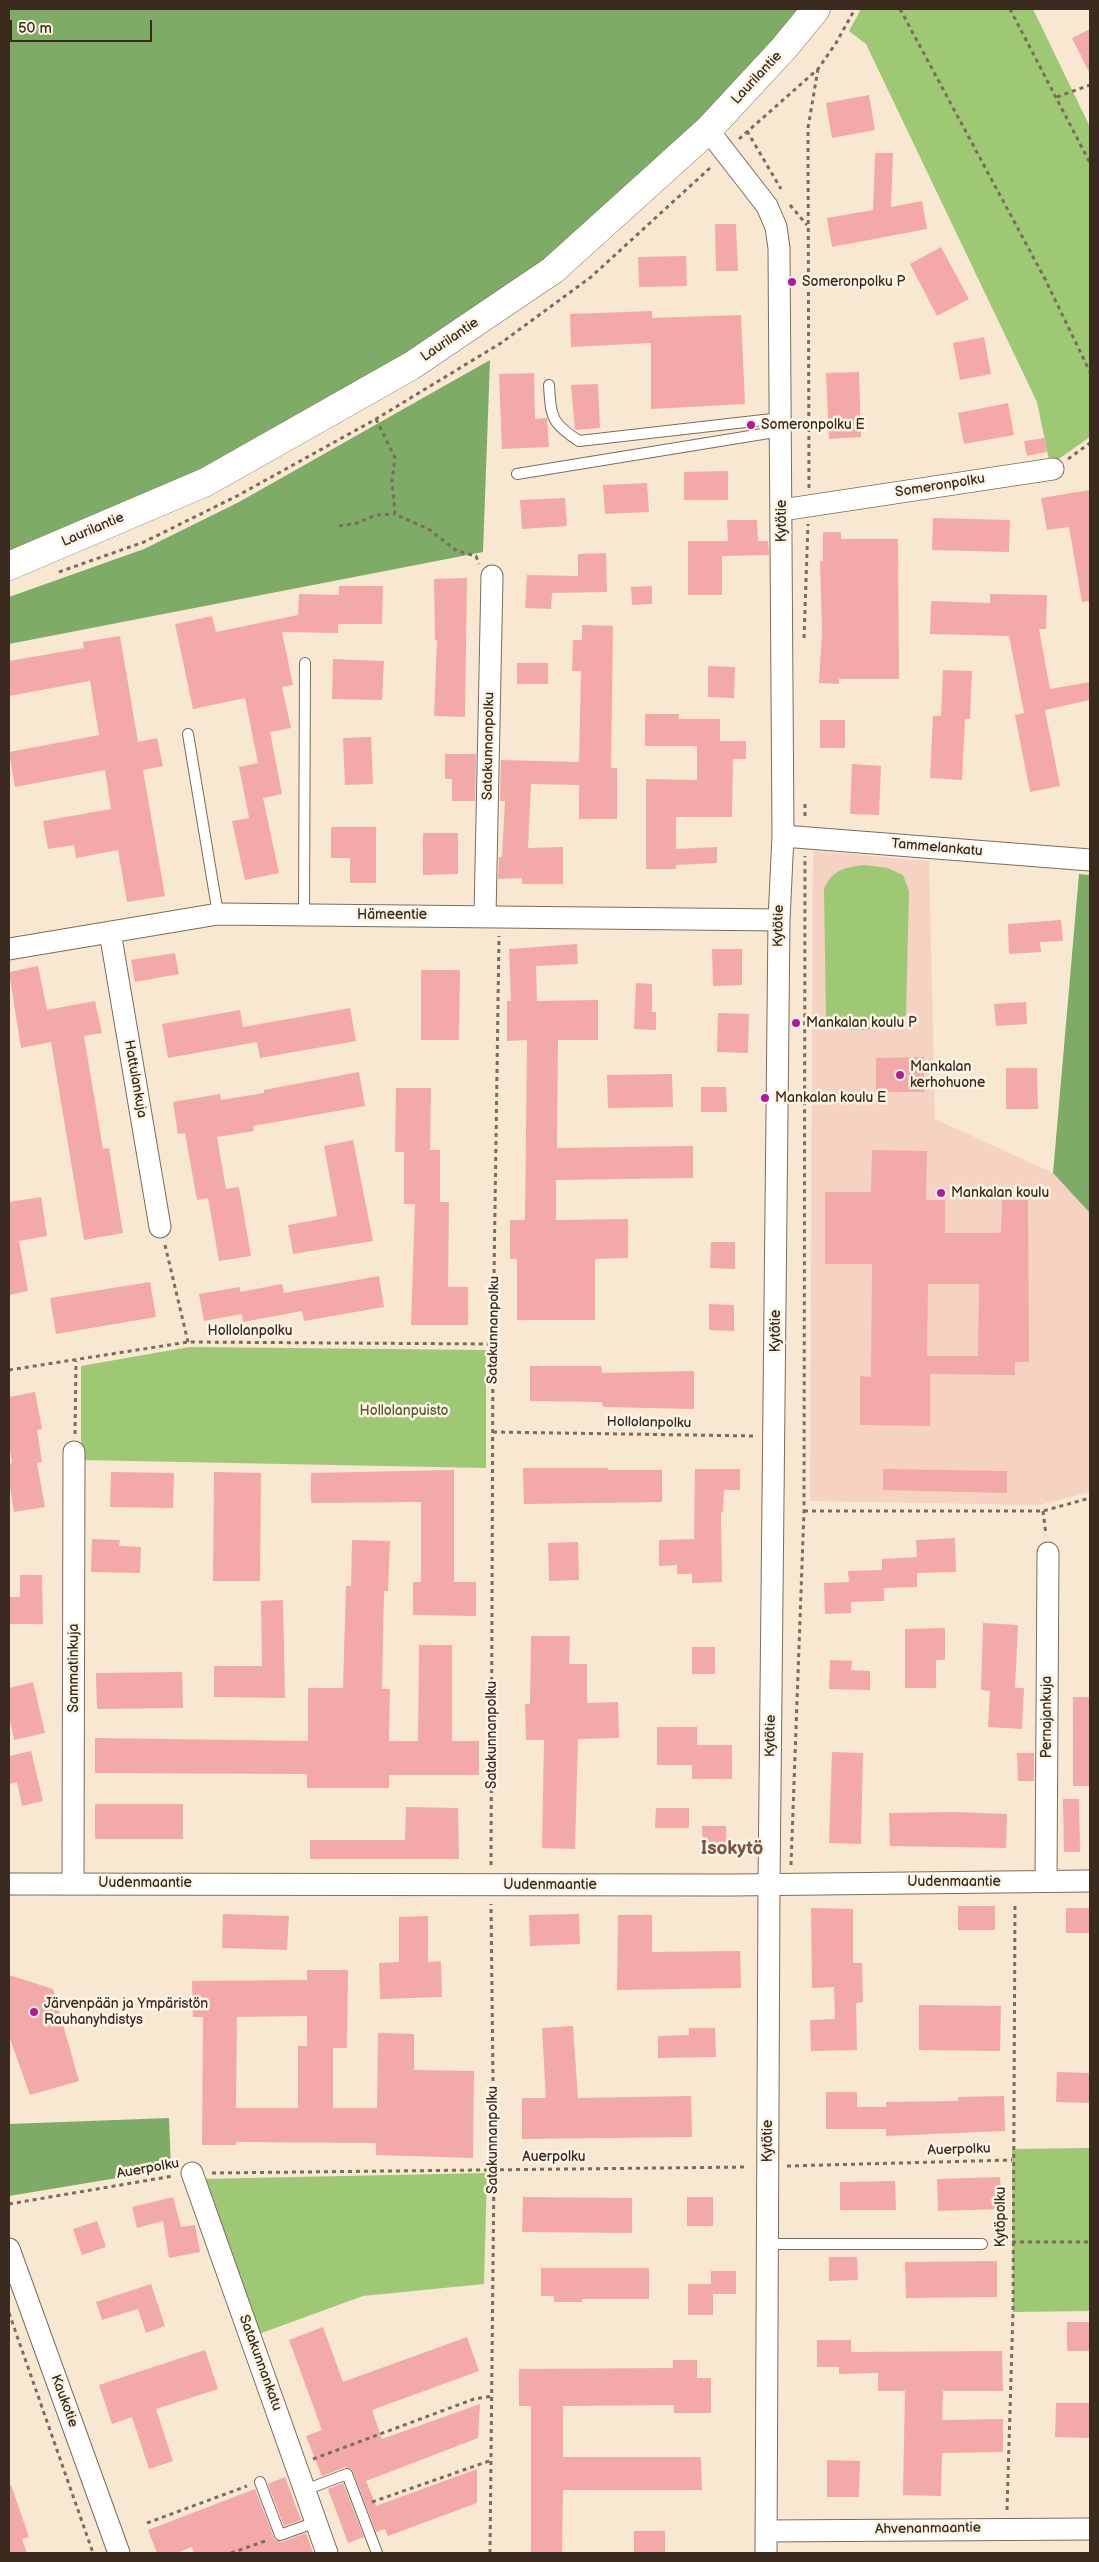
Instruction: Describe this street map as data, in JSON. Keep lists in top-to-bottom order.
{
  "streets": {
    "street": [
      "Laurilantie",
      "Someronpolku",
      "Kytötie",
      "Satakunnanpolku",
      "Tammelankatu",
      "Hämeentie",
      "Hattulankuja",
      "Sammatinkuja",
      "Pernajankuja",
      "Uudenmaantie",
      "Satakunnankatu",
      "Kaukotie",
      "Ahvenanmaantie"
    ],
    "path": ["Hollolanpolku", "Auerpolku", "Kytöpolku"]
  },
  "crossings": [
    ["Laurilantie", "Kytötie"],
    ["Someronpolku", "Kytötie"],
    ["Kytötie", "Tammelankatu"],
    ["Kytötie", "Hämeentie"],
    ["Kytötie", "Hollolanpolku"],
    ["Kytötie", "Uudenmaantie"],
    ["Kytötie", "Auerpolku"],
    ["Kytötie", "Ahvenanmaantie"],
    ["Satakunnanpolku", "Hämeentie"],
    ["Satakunnanpolku", "Hollolanpolku"],
    ["Satakunnanpolku", "Uudenmaantie"],
    ["Satakunnanpolku", "Auerpolku"],
    ["Hämeentie", "Hattulankuja"],
    ["Sammatinkuja", "Uudenmaantie"],
    ["Pernajankuja", "Uudenmaantie"],
    ["Uudenmaantie", "Kytöpolku"],
    ["Auerpolku", "Kytöpolku"],
    ["Auerpolku", "Satakunnankatu"],
    ["Kytöpolku", "Ahvenanmaantie"]
  ],
  "districts": ["Isokytö"],
  "parks": ["Hollolanpuisto"],
  "places": [
    "Someronpolku P",
    "Someronpolku E",
    "Mankalan koulu P",
    "Mankalan kerhohuone",
    "Mankalan koulu E",
    "Mankalan koulu",
    "Järvenpään ja Ympäristön Rauhanyhdistys"
  ],
  "scale_bar": "50 m"
}
